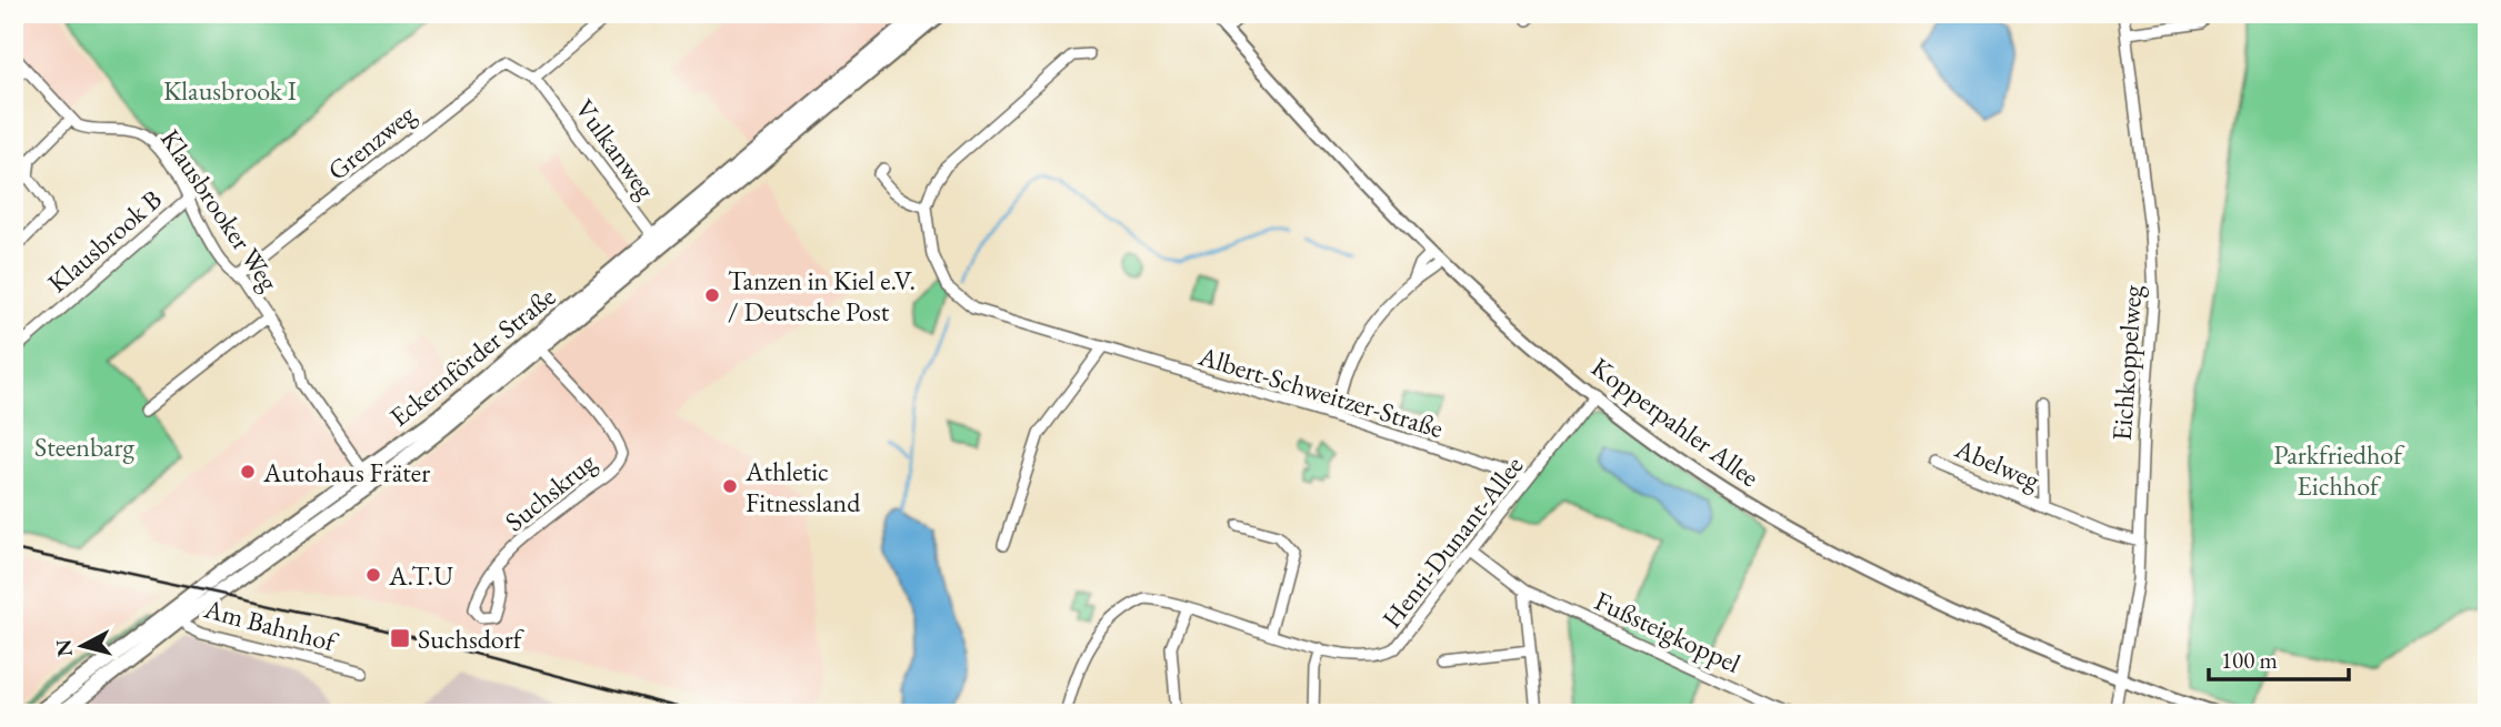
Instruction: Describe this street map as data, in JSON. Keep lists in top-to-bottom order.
{
  "streets": {
    "main road": ["Eckernförder Straße"],
    "street": [
      "Grenzweg",
      "Vulkanweg",
      "Klausbrooker Weg",
      "Klausbrook B",
      "Eichkoppelweg",
      "Albert-Schweitzer-Straße",
      "Kopperpahler Allee",
      "Abelweg",
      "Suchskrug",
      "Henri-Dunant-Allee",
      "Am Bahnhof",
      "Fußsteigkoppel"
    ]
  },
  "crossings": [
    ["Grenzweg", "Vulkanweg"],
    ["Grenzweg", "Klausbrooker Weg"],
    ["Vulkanweg", "Eckernförder Straße"],
    ["Klausbrooker Weg", "Klausbrook B"],
    ["Klausbrooker Weg", "Eckernförder Straße"],
    ["Eckernförder Straße", "Suchskrug"],
    ["Eckernförder Straße", "Am Bahnhof"],
    ["Eichkoppelweg", "Kopperpahler Allee"],
    ["Eichkoppelweg", "Abelweg"],
    ["Albert-Schweitzer-Straße", "Henri-Dunant-Allee"],
    ["Kopperpahler Allee", "Henri-Dunant-Allee"],
    ["Henri-Dunant-Allee", "Fußsteigkoppel"]
  ],
  "parks": ["Klausbrook I", "Steenbarg", "Parkfriedhof Eichhof"],
  "places": {
    "other": [
      "Tanzen in Kiel e.V. / Deutsche Post",
      "Autohaus Fräter",
      "Athletic Fitnessland",
      "A.T.U"
    ],
    "transit": ["Suchsdorf"]
  },
  "scale_bar": "100 m",
  "north": "left"
}
